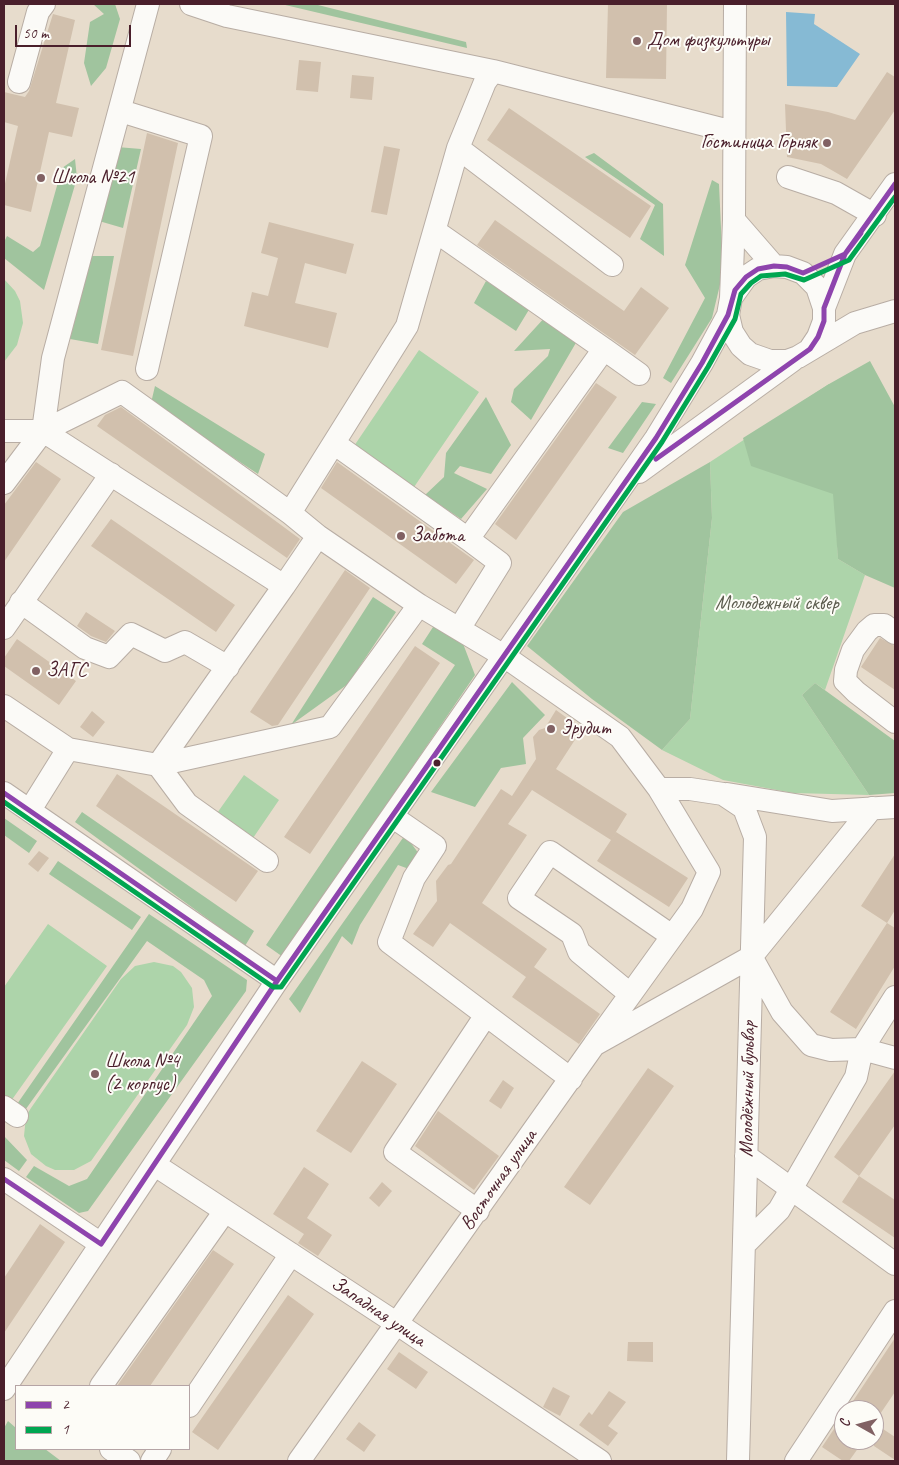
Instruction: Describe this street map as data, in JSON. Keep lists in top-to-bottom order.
{
  "streets": {
    "street": ["Молодёжный бульвар", "Восточная улица", "Западная улица"]
  },
  "crossings": [
    ["Молодёжный бульвар", "Восточная улица"],
    ["Восточная улица", "Западная улица"]
  ],
  "parks": ["Молодежный сквер"],
  "places": [
    "Дом физкультуры",
    "Гостиница Горняк",
    "Школа №21",
    "Забота",
    "ЗАГС",
    "Эрудит",
    "Школа №4 (2 корпус)"
  ],
  "lines": ["transit line 2", "transit line 1"],
  "legend": ["2", "1"],
  "scale_bar": "50 m",
  "north": "left"
}
